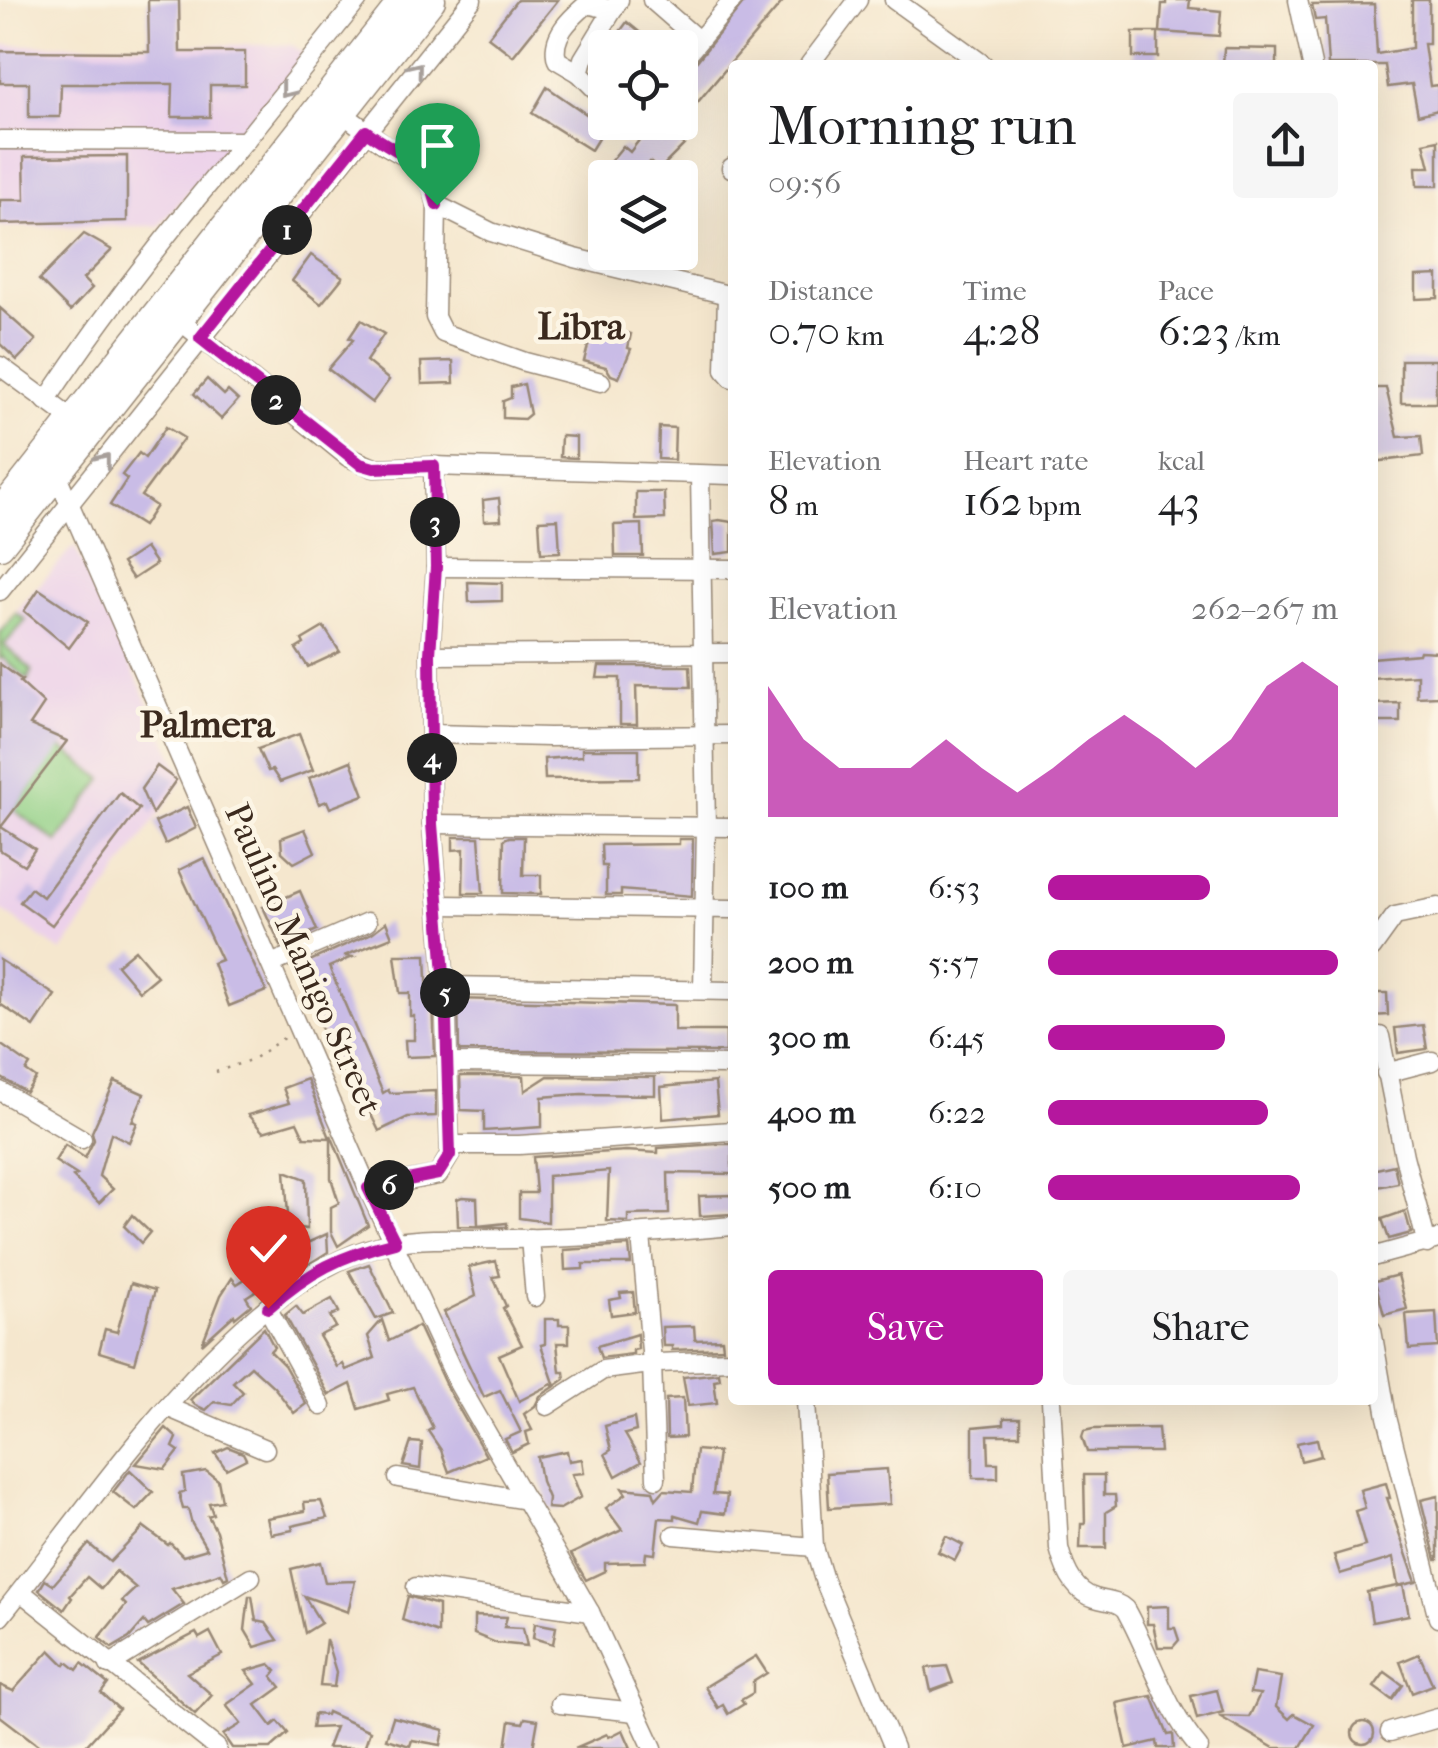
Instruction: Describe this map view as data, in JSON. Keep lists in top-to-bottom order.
{
  "streets": {
    "street": ["Paulino Manigo Street"]
  },
  "districts": ["Libra", "Palmera"],
  "page": {
    "heading": ["Morning run", "09:56"],
    "pins": [
      "1",
      "2",
      "3",
      "4",
      "5",
      "6"
    ],
    "stats": [
      ["Distance", "0.70 km"],
      ["Time", "4:28"],
      ["Pace", "6:23 /km"],
      ["Elevation", "8 m"],
      ["Heart rate", "162 bpm"],
      ["kcal", "43"]
    ],
    "chart": ["Elevation", "262–267 m"],
    "list": [
      {
        "name": "100 m",
        "note": "6:53"
      },
      {
        "name": "200 m",
        "note": "5:57"
      },
      {
        "name": "300 m",
        "note": "6:45"
      },
      {
        "name": "400 m",
        "note": "6:22"
      },
      {
        "name": "500 m",
        "note": "6:10"
      }
    ],
    "buttons": ["Save", "Share"]
  }
}
